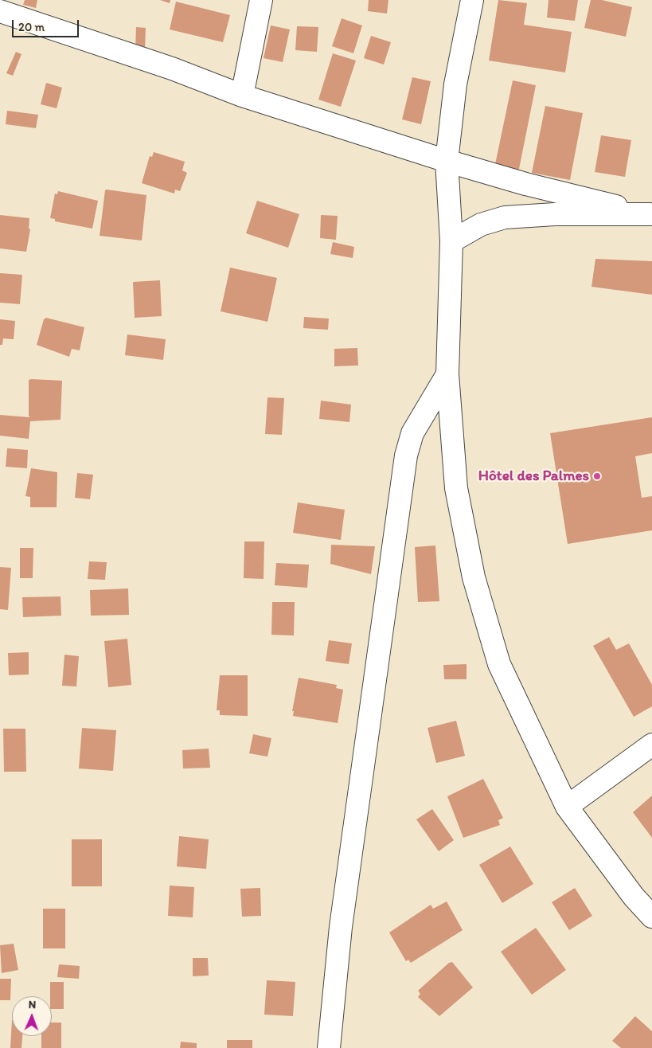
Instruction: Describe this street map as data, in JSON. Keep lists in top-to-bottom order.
{
  "places": ["Hôtel des Palmes"],
  "scale_bar": "20 m",
  "north": "top"
}
